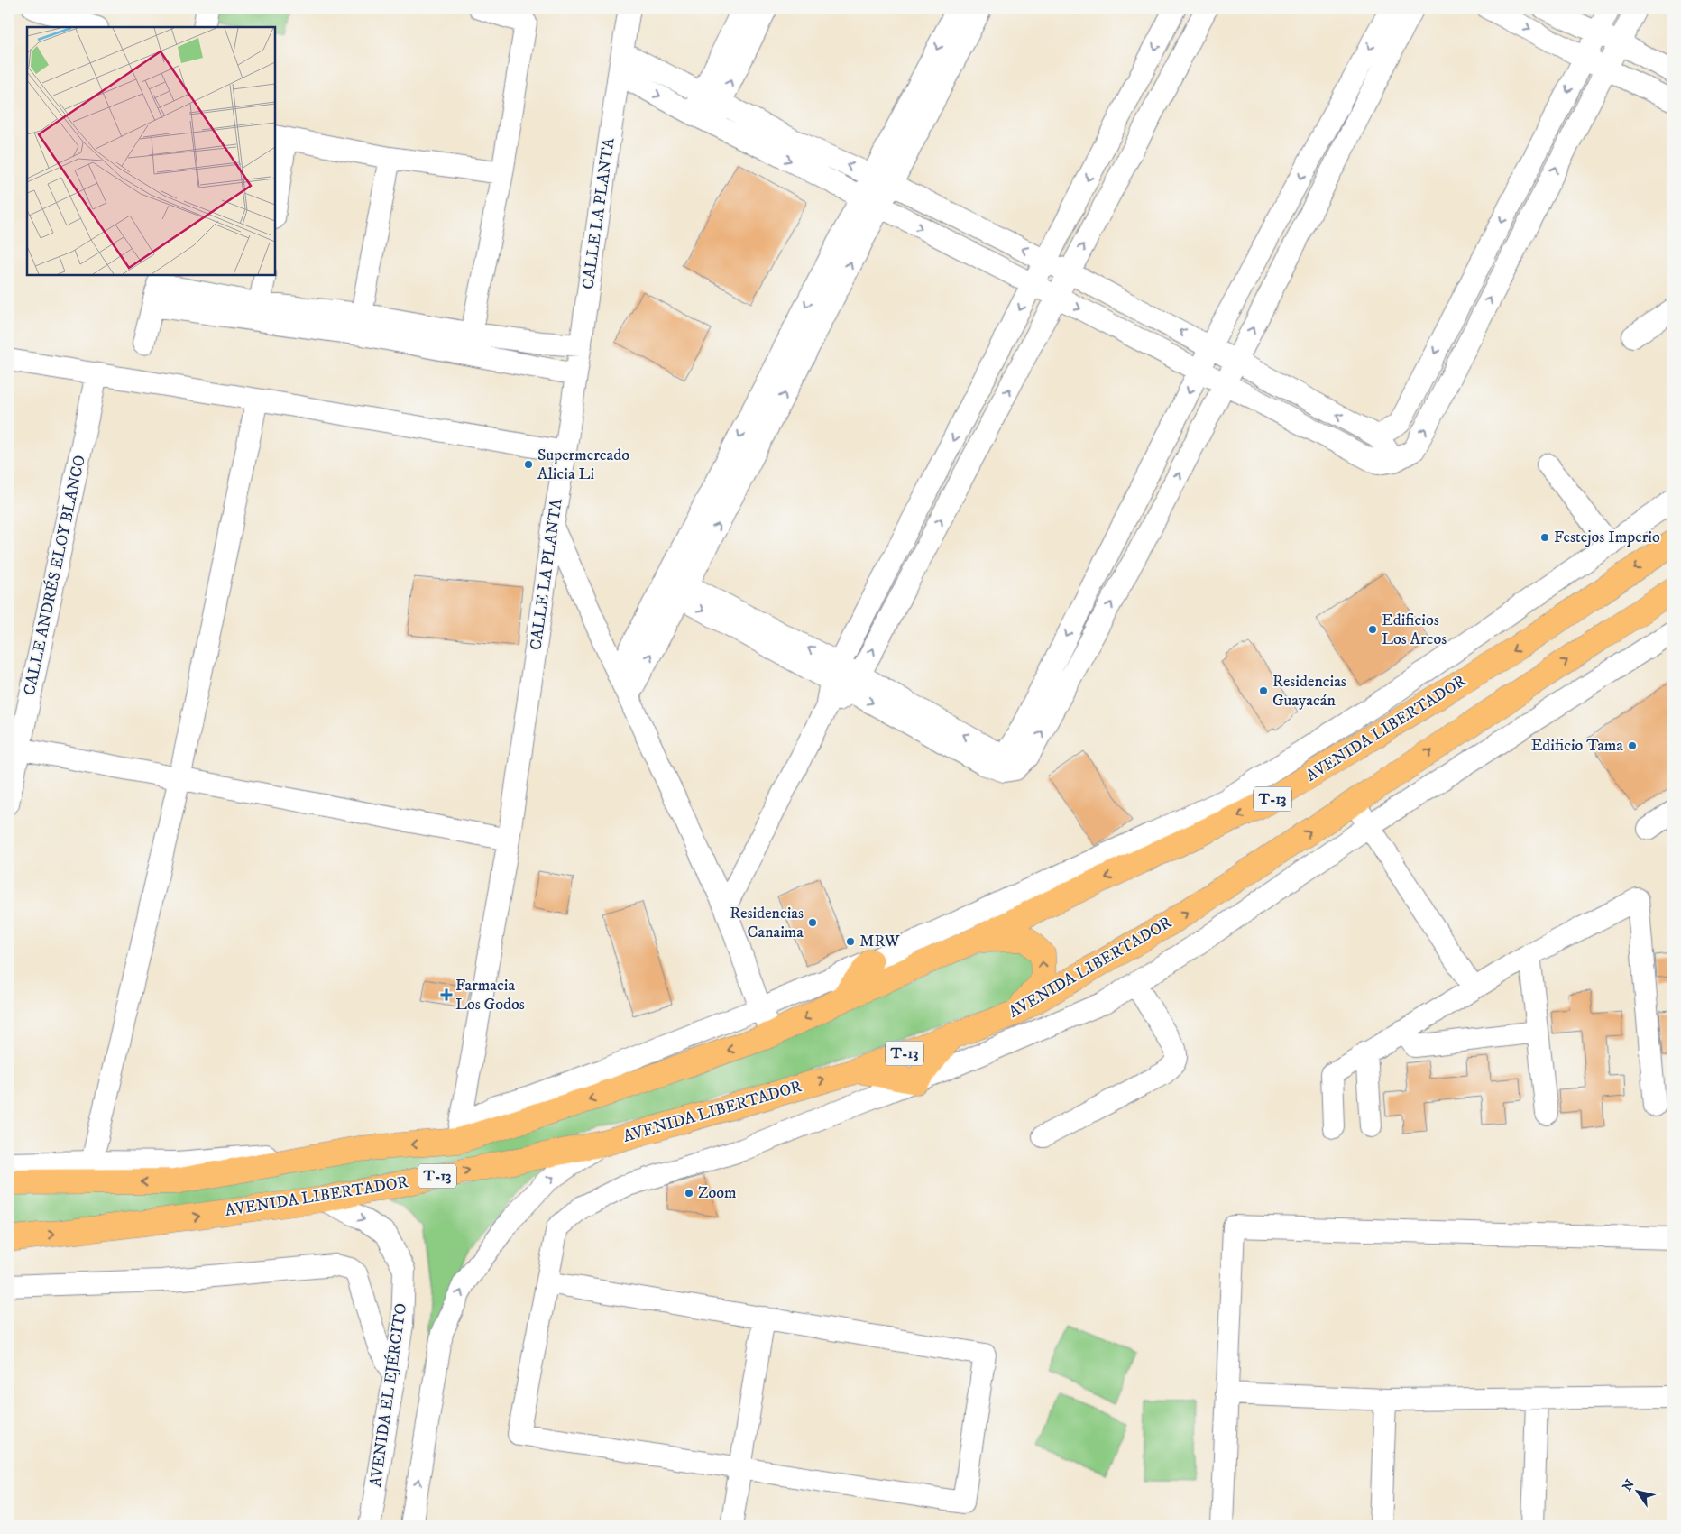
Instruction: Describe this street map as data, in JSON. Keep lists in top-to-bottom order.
{
  "streets": {
    "highway": ["AVENIDA LIBERTADOR", "T-13"],
    "street": ["CALLE LA PLANTA", "CALLE ANDRÉS ELOY BLANCO", "AVENIDA EL EJÉRCITO"]
  },
  "crossings": [
    ["CALLE LA PLANTA", "AVENIDA LIBERTADOR"],
    ["AVENIDA LIBERTADOR", "T-13"],
    ["AVENIDA LIBERTADOR", "AVENIDA EL EJÉRCITO"]
  ],
  "one_way": ["AVENIDA EL EJÉRCITO"],
  "places": {
    "other": [
      "Supermercado Alicia Li",
      "Festejos Imperio",
      "Edificios Los Arcos",
      "Residencias Guayacán",
      "Edificio Tama",
      "Residencias Canaima",
      "MRW",
      "Zoom"
    ],
    "health": ["Farmacia Los Godos"]
  },
  "north": "top left"
}
